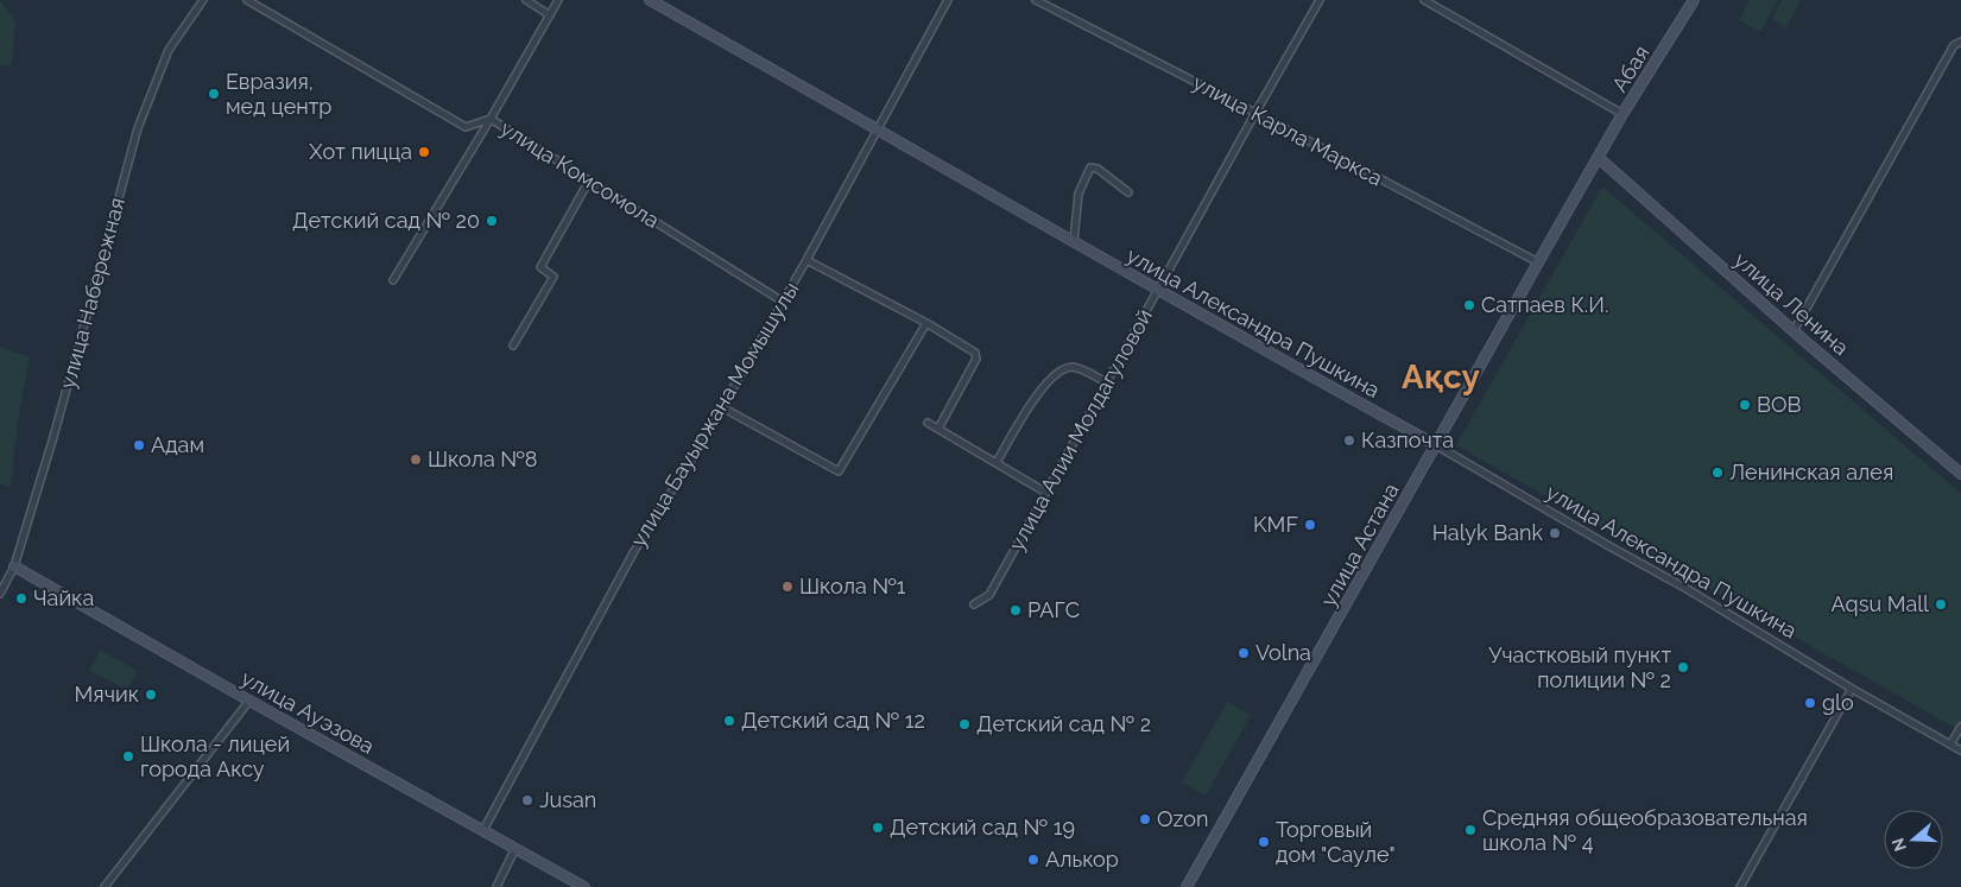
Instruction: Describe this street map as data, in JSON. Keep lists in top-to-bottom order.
{
  "streets": {
    "street": [
      "Абая",
      "улица Карла Маркса",
      "улица Комсомола",
      "улица Набережная",
      "улица Ленина",
      "улица Александра Пушкина",
      "улица Бауыржана Момышулы",
      "улица Алии Молдагуловой",
      "улица Астана",
      "улица Ауэзова"
    ]
  },
  "crossings": [
    ["Абая", "улица Ленина"],
    ["Абая", "улица Астана"],
    ["улица Карла Маркса", "улица Алии Молдагуловой"],
    ["улица Карла Маркса", "улица Астана"],
    ["улица Комсомола", "улица Бауыржана Момышулы"],
    ["улица Набережная", "улица Ауэзова"],
    ["улица Ленина", "улица Астана"],
    ["улица Александра Пушкина", "улица Бауыржана Момышулы"],
    ["улица Александра Пушкина", "улица Алии Молдагуловой"],
    ["улица Александра Пушкина", "улица Астана"],
    ["улица Бауыржана Момышулы", "улица Ауэзова"]
  ],
  "districts": ["Ақсу"],
  "places": [
    "Евразия, мед центр",
    "Хот пицца",
    "Детский сад № 20",
    "Сатпаев К.И.",
    "ВОВ",
    "Казпочта",
    "Адам",
    "Школа №8",
    "Ленинская алея",
    "KMF",
    "Halyk Bank",
    "Школа №1",
    "Чайка",
    "Аqsu Mall",
    "РАГС",
    "Volna",
    "Участковый пункт полиции № 2",
    "Мячик",
    "glo",
    "Детский сад № 12",
    "Детский сад № 2",
    "Школа - лицей города Аксу",
    "Jusan",
    "Ozon",
    "Детский сад № 19",
    "Средняя общеобразовательная школа № 4",
    "Торговый дом \"Сауле\"",
    "Алькор"
  ],
  "north": "left"
}
